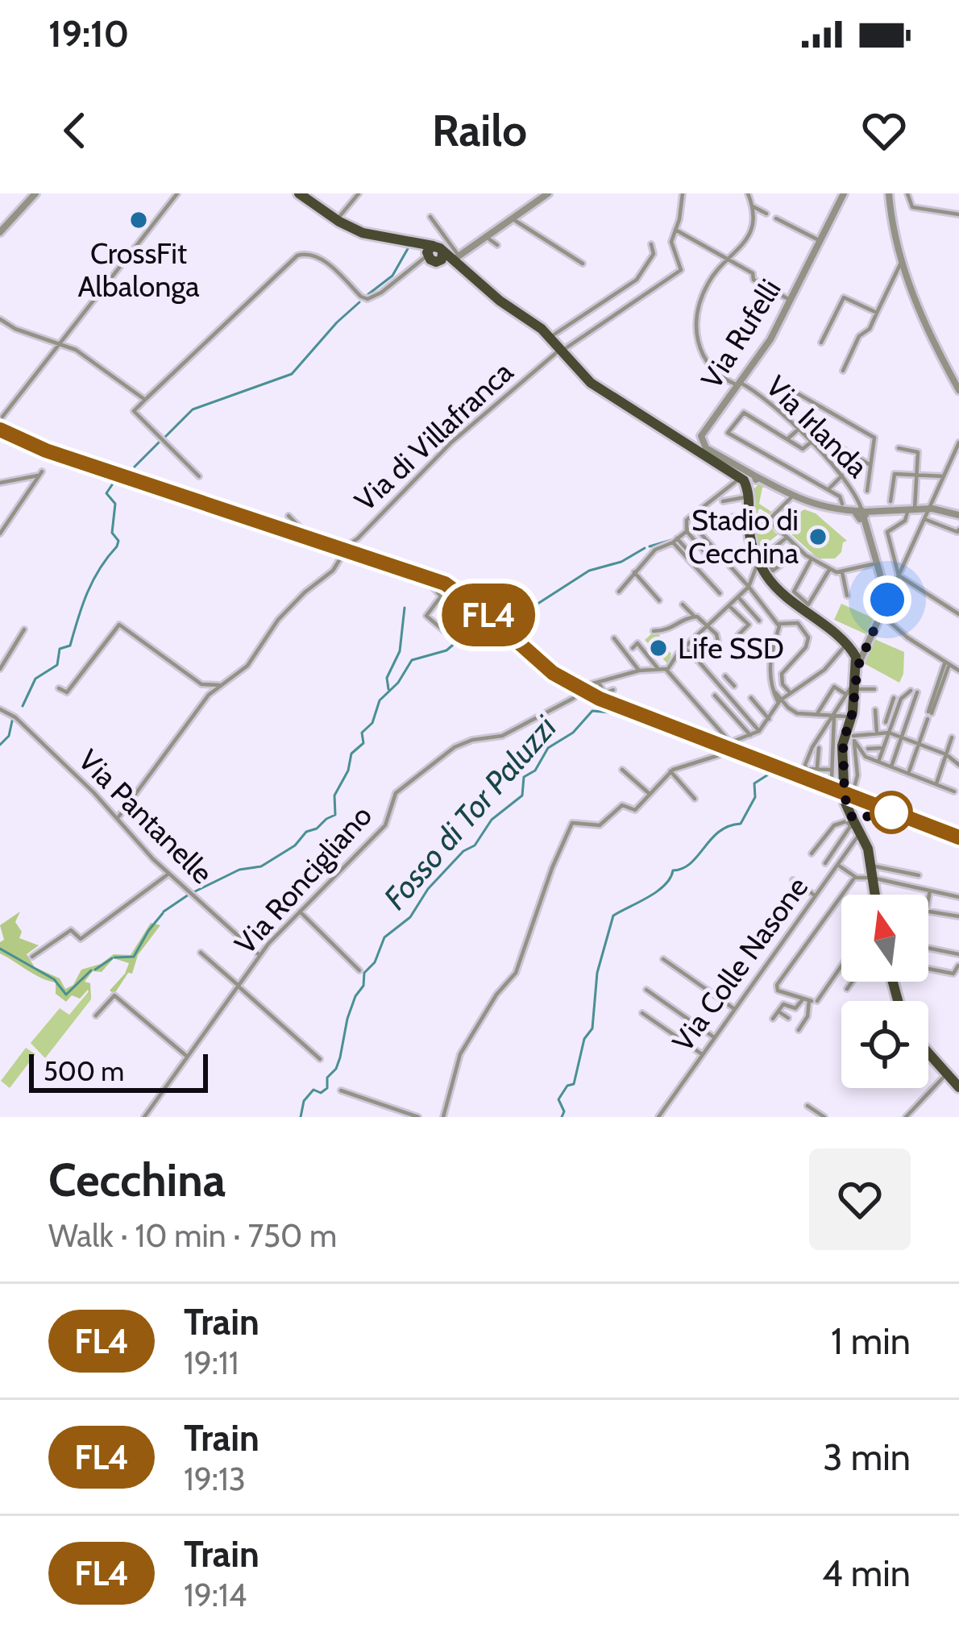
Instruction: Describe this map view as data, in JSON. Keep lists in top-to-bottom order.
{
  "streets": {
    "street": [
      "Via Rufelli",
      "Via Irlanda",
      "Via di Villafranca",
      "Via Pantanelle",
      "Via Roncigliano",
      "Via Colle Nasone"
    ]
  },
  "crossings": [
    ["Via Rufelli", "Via Irlanda"],
    ["Via di Villafranca", "Via Pantanelle"],
    ["Via Pantanelle", "Via Roncigliano"]
  ],
  "water": ["Fosso di Tor Paluzzi"],
  "places": ["CrossFit Albalonga", "Stadio di Cecchina", "Life SSD"],
  "scale_bar": "500 m",
  "north": "top",
  "page": {
    "status": "19:10",
    "header": "Railo",
    "on_map": "FL4",
    "scale": "500 m",
    "heading": ["Cecchina", "Walk · 10 min · 750 m"],
    "list": [
      {
        "mark": "FL4",
        "name": "Train",
        "note": "19:11",
        "value": "1 min"
      },
      {
        "mark": "FL4",
        "name": "Train",
        "note": "19:13",
        "value": "3 min"
      },
      {
        "mark": "FL4",
        "name": "Train",
        "note": "19:14",
        "value": "4 min"
      }
    ]
  }
}
